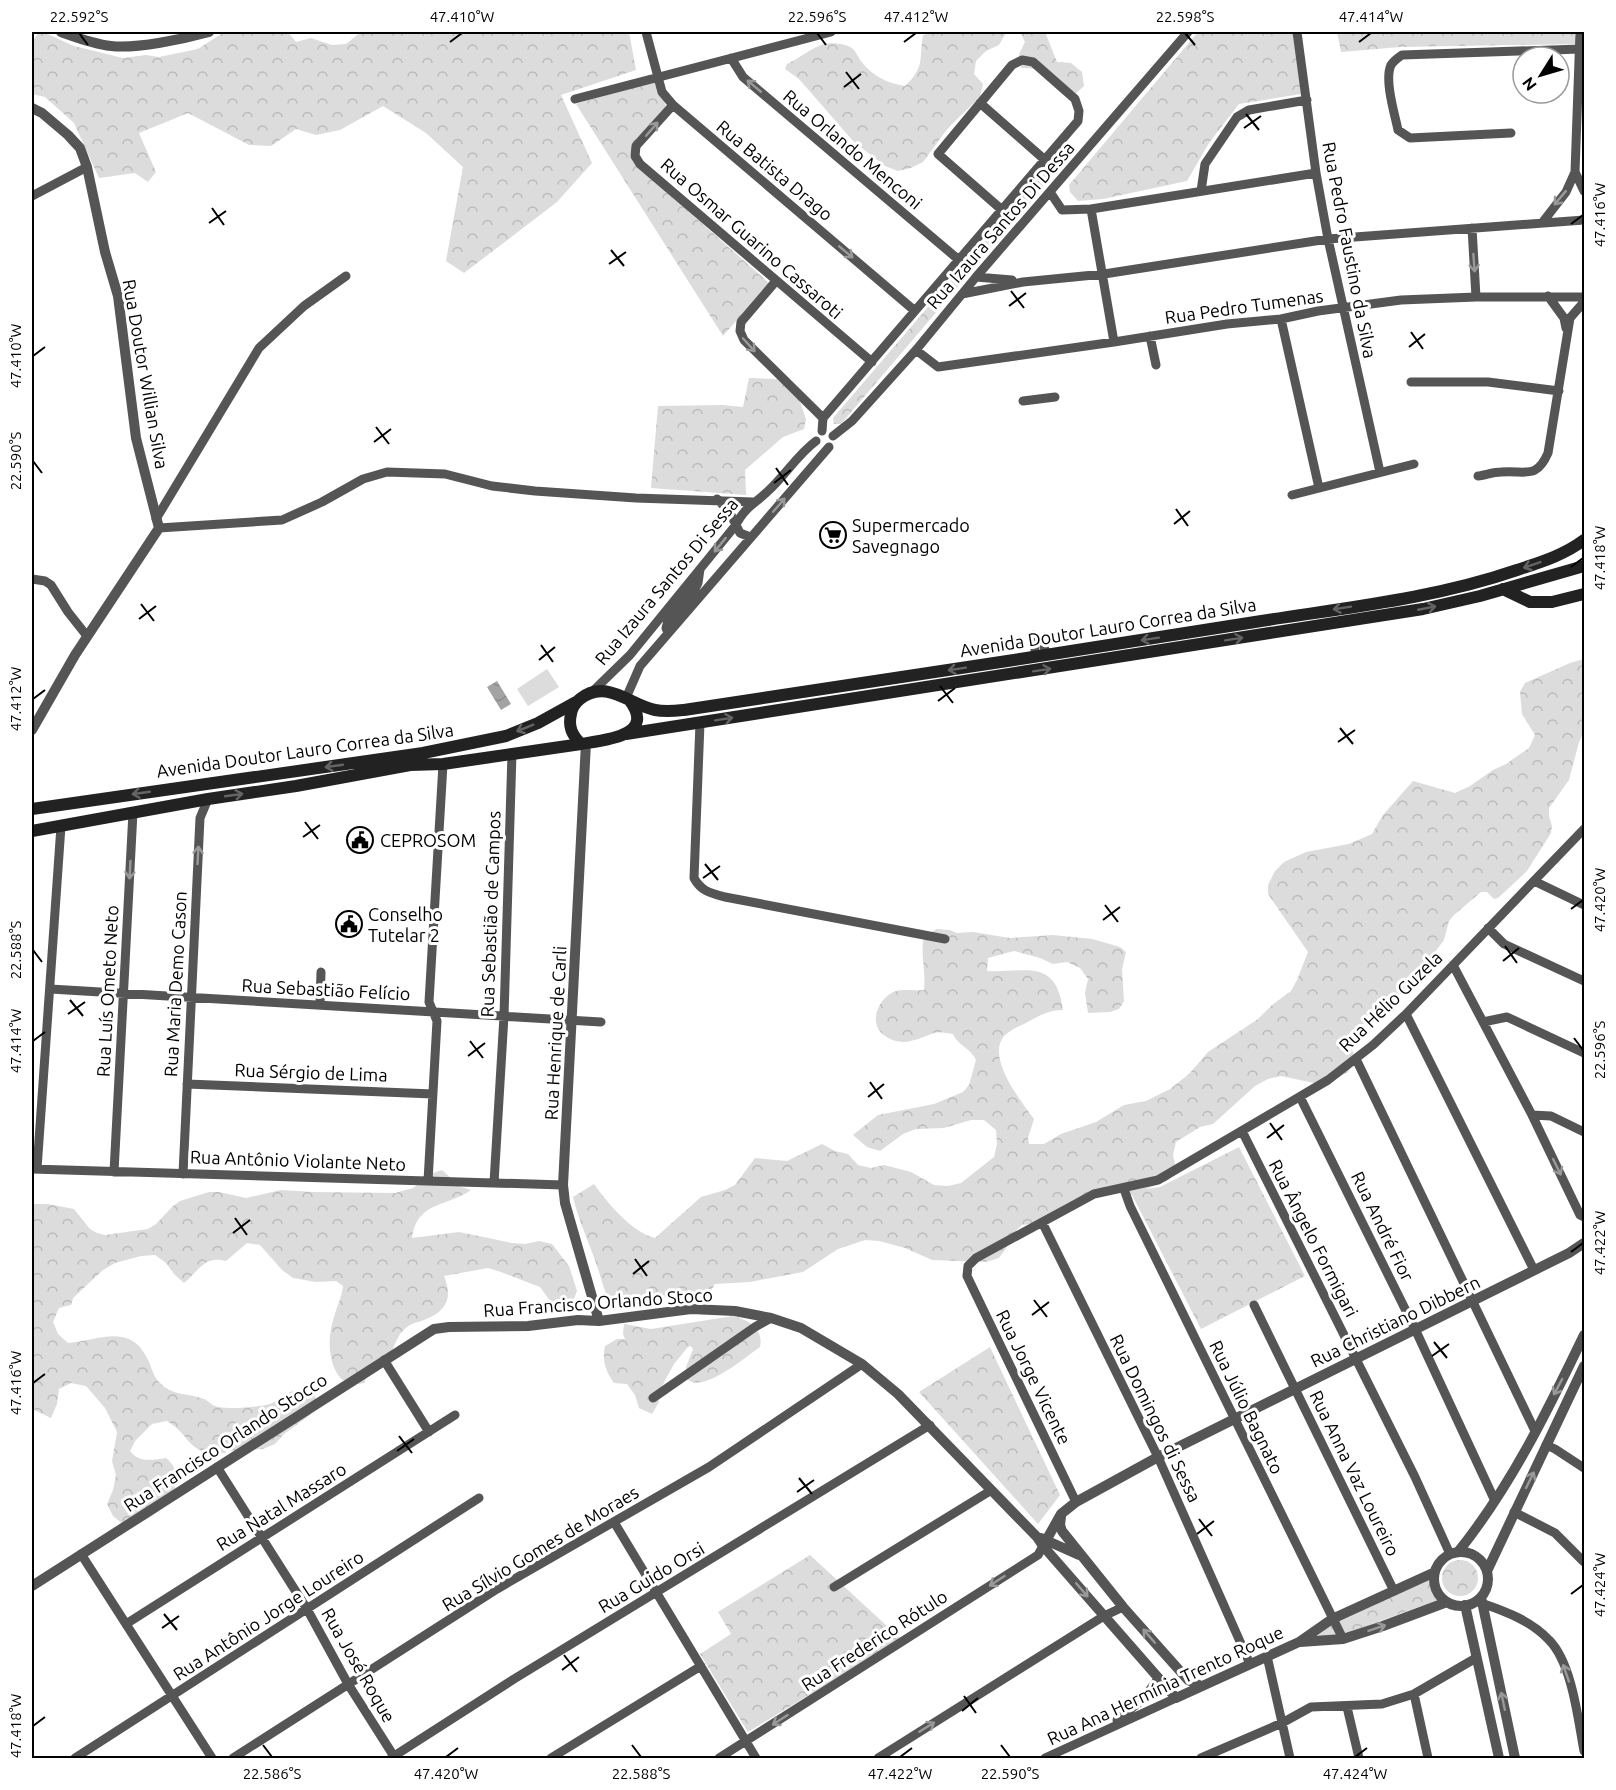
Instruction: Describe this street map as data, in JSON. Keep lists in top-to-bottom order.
{
  "streets": {
    "main road": ["Avenida Doutor Lauro Correa da Silva"],
    "street": [
      "Rua Orlando Menconi",
      "Rua Batista Drago",
      "Rua Izaura Santos Di Dessa",
      "Rua Osmar Guarino Cassaroti",
      "Rua Pedro Faustino da Silva",
      "Rua Pedro Tumenas",
      "Rua Doutor Willian Silva",
      "Rua Izaura Santos Di Sessa",
      "Rua Sebastião de Campos",
      "Rua Maria Demo Cason",
      "Rua Sebastião Felício",
      "Rua Luís Ometo Neto",
      "Rua Hélio Guzela",
      "Rua Henrique de Carli",
      "Rua Sérgio de Lima",
      "Rua Antônio Violante Neto",
      "Rua André Fior",
      "Rua Ângelo Formigari",
      "Rua Francisco Orlando Stoco",
      "Rua Christiano Dibbern",
      "Rua Jorge Vicente",
      "Rua Júlio Bagnato",
      "Rua Domingos di Sessa",
      "Rua Francisco Orlando Stocco",
      "Rua Anna Vaz Loureiro",
      "Rua Natal Massaro",
      "Rua Sílvio Gomes de Moraes",
      "Rua Guido Orsi",
      "Rua Antônio Jorge Loureiro",
      "Rua Frederico Rótulo",
      "Rua José Roque",
      "Rua Ana Hermínia Trento Roque"
    ]
  },
  "crossings": [
    ["Rua Orlando Menconi", "Rua Izaura Santos Di Dessa"],
    ["Rua Batista Drago", "Rua Izaura Santos Di Dessa"],
    ["Rua Batista Drago", "Rua Osmar Guarino Cassaroti"],
    ["Rua Izaura Santos Di Dessa", "Rua Osmar Guarino Cassaroti"],
    ["Rua Izaura Santos Di Dessa", "Rua Pedro Tumenas"],
    ["Rua Izaura Santos Di Dessa", "Rua Izaura Santos Di Sessa"],
    ["Rua Pedro Faustino da Silva", "Rua Pedro Tumenas"],
    ["Rua Izaura Santos Di Sessa", "Avenida Doutor Lauro Correa da Silva"],
    ["Rua Izaura Santos Di Sessa", "Rua Henrique de Carli"],
    ["Avenida Doutor Lauro Correa da Silva", "Rua Sebastião de Campos"],
    ["Avenida Doutor Lauro Correa da Silva", "Rua Maria Demo Cason"],
    ["Avenida Doutor Lauro Correa da Silva", "Rua Luís Ometo Neto"],
    ["Avenida Doutor Lauro Correa da Silva", "Rua Henrique de Carli"],
    ["Rua Sebastião de Campos", "Rua Sebastião Felício"],
    ["Rua Sebastião de Campos", "Rua Antônio Violante Neto"],
    ["Rua Maria Demo Cason", "Rua Sebastião Felício"],
    ["Rua Maria Demo Cason", "Rua Sérgio de Lima"],
    ["Rua Maria Demo Cason", "Rua Antônio Violante Neto"],
    ["Rua Sebastião Felício", "Rua Luís Ometo Neto"],
    ["Rua Sebastião Felício", "Rua Henrique de Carli"],
    ["Rua Luís Ometo Neto", "Rua Antônio Violante Neto"],
    ["Rua Hélio Guzela", "Rua André Fior"],
    ["Rua Hélio Guzela", "Rua Ângelo Formigari"],
    ["Rua Hélio Guzela", "Rua Jorge Vicente"],
    ["Rua Hélio Guzela", "Rua Júlio Bagnato"],
    ["Rua Hélio Guzela", "Rua Domingos di Sessa"],
    ["Rua Henrique de Carli", "Rua Antônio Violante Neto"],
    ["Rua Henrique de Carli", "Rua Francisco Orlando Stoco"],
    ["Rua André Fior", "Rua Christiano Dibbern"],
    ["Rua Ângelo Formigari", "Rua Christiano Dibbern"],
    ["Rua Ângelo Formigari", "Rua Ana Hermínia Trento Roque"],
    ["Rua Francisco Orlando Stoco", "Rua Francisco Orlando Stocco"],
    ["Rua Francisco Orlando Stoco", "Rua Sílvio Gomes de Moraes"],
    ["Rua Francisco Orlando Stoco", "Rua Guido Orsi"],
    ["Rua Francisco Orlando Stoco", "Rua Frederico Rótulo"],
    ["Rua Francisco Orlando Stoco", "Rua Ana Hermínia Trento Roque"],
    ["Rua Christiano Dibbern", "Rua Jorge Vicente"],
    ["Rua Christiano Dibbern", "Rua Júlio Bagnato"],
    ["Rua Christiano Dibbern", "Rua Domingos di Sessa"],
    ["Rua Christiano Dibbern", "Rua Anna Vaz Loureiro"],
    ["Rua Júlio Bagnato", "Rua Ana Hermínia Trento Roque"],
    ["Rua Domingos di Sessa", "Rua Ana Hermínia Trento Roque"],
    ["Rua Francisco Orlando Stocco", "Rua José Roque"],
    ["Rua Anna Vaz Loureiro", "Rua Ana Hermínia Trento Roque"],
    ["Rua Natal Massaro", "Rua José Roque"],
    ["Rua Sílvio Gomes de Moraes", "Rua José Roque"],
    ["Rua Guido Orsi", "Rua José Roque"],
    ["Rua Antônio Jorge Loureiro", "Rua José Roque"]
  ],
  "one_way": [
    "Rua Orlando Menconi",
    "Rua Batista Drago",
    "Rua Osmar Guarino Cassaroti",
    "Rua Maria Demo Cason",
    "Rua Frederico Rótulo"
  ],
  "places": {
    "supermarket": ["Supermercado Savegnago"],
    "public building": ["CEPROSOM", "Conselho Tutelar 2"]
  },
  "north": "bottom left",
  "coordinates": [
    "22.592°S",
    "47.410°W",
    "22.596°S",
    "47.412°W",
    "22.598°S",
    "47.414°W",
    "47.416°W",
    "22.590°S",
    "47.418°W",
    "47.420°W",
    "22.588°S",
    "47.422°W",
    "47.424°W",
    "22.586°S"
  ]
}
